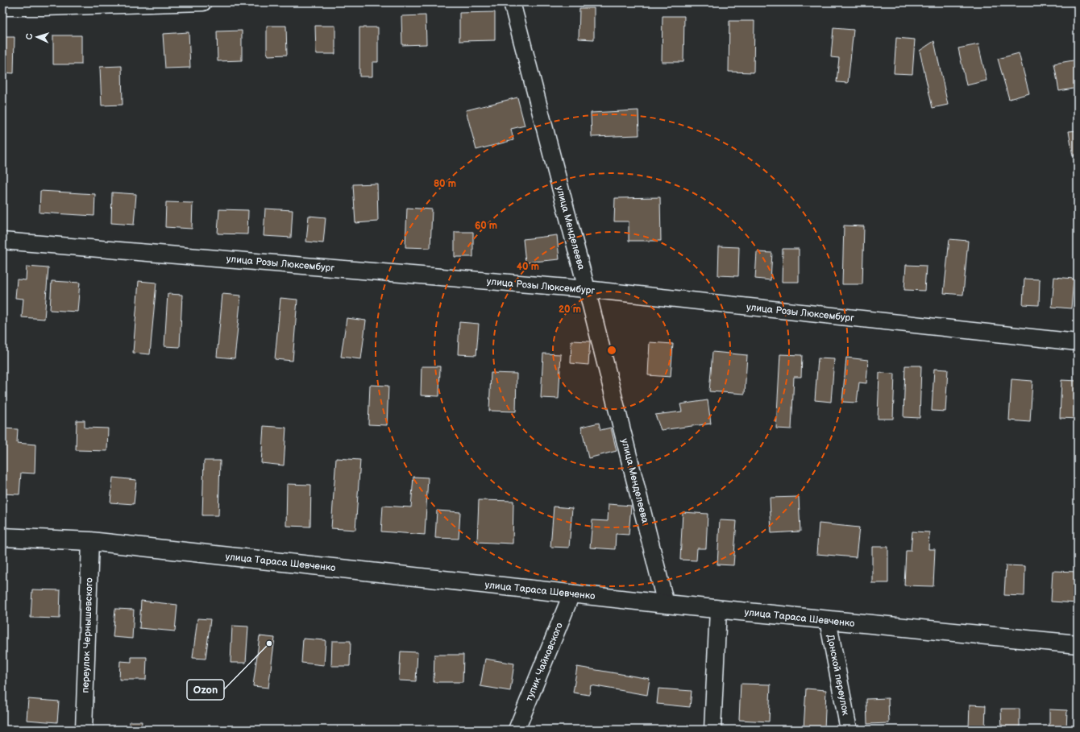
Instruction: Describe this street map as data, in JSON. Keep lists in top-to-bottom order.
{
  "streets": {
    "street": [
      "улица Менделеева",
      "улица Розы Люксембург",
      "улица Тараса Шевченко",
      "переулок Чернышевского",
      "тупик Чайковского",
      "Донской переулок"
    ]
  },
  "crossings": [
    ["улица Менделеева", "улица Розы Люксембург"],
    ["улица Менделеева", "улица Тараса Шевченко"],
    ["улица Тараса Шевченко", "переулок Чернышевского"],
    ["улица Тараса Шевченко", "тупик Чайковского"],
    ["улица Тараса Шевченко", "Донской переулок"]
  ],
  "places": ["Ozon"],
  "north": "left",
  "rings": [
    "80 m",
    "60 m",
    "40 m",
    "20 m"
  ]
}
